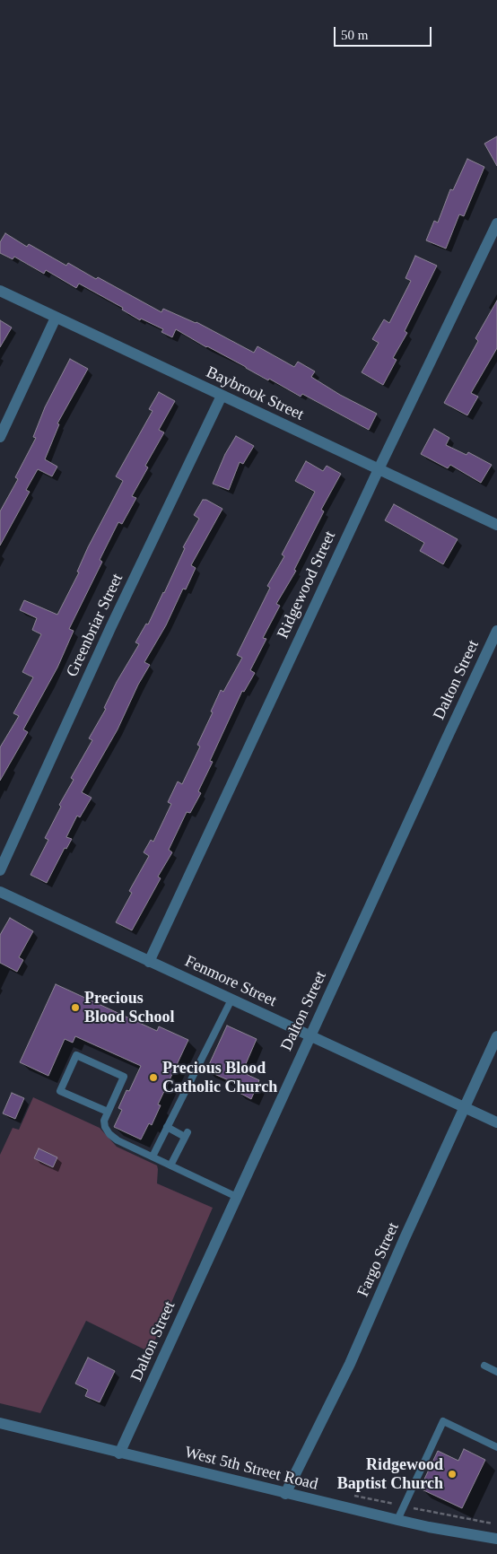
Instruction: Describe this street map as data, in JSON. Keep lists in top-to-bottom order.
{
  "streets": {
    "street": [
      "Baybrook Street",
      "Ridgewood Street",
      "Greenbriar Street",
      "Dalton Street",
      "Fenmore Street",
      "Fargo Street",
      "West 5th Street Road"
    ]
  },
  "crossings": [
    ["Baybrook Street", "Ridgewood Street"],
    ["Baybrook Street", "Greenbriar Street"],
    ["Ridgewood Street", "Fenmore Street"],
    ["Dalton Street", "Fenmore Street"],
    ["Dalton Street", "West 5th Street Road"],
    ["Fenmore Street", "Fargo Street"],
    ["Fargo Street", "West 5th Street Road"]
  ],
  "places": ["Precious Blood School", "Precious Blood Catholic Church", "Ridgewood Baptist Church"],
  "scale_bar": "50 m"
}
